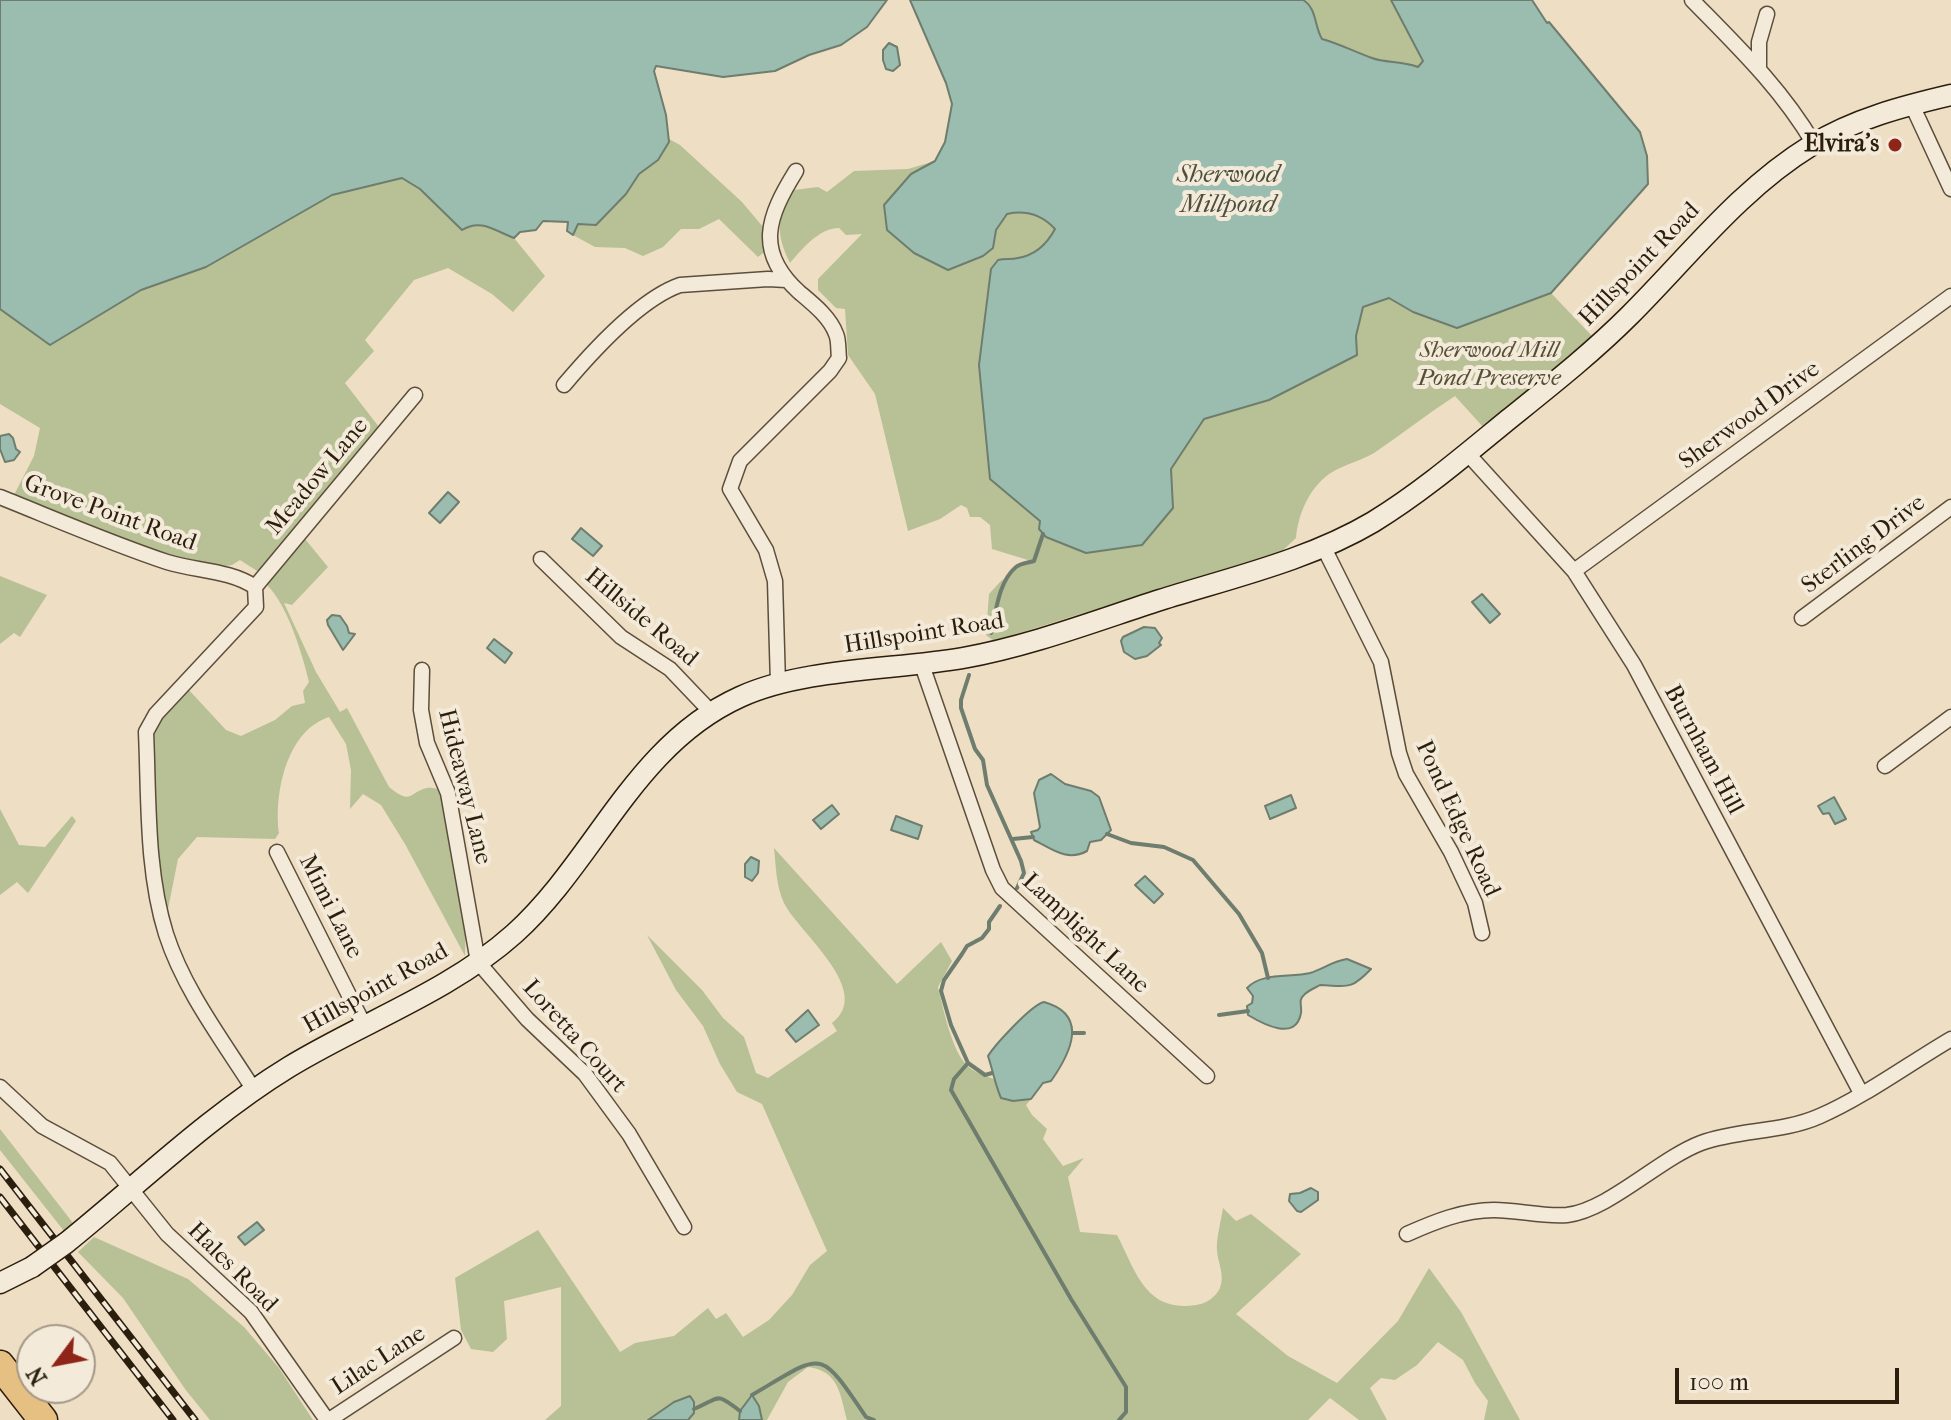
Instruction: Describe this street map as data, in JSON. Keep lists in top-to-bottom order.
{
  "streets": {
    "street": [
      "Hillspoint Road",
      "Sherwood Drive",
      "Meadow Lane",
      "Grove Point Road",
      "Sterling Drive",
      "Hillside Road",
      "Burnham Hill",
      "Hideaway Lane",
      "Pond Edge Road",
      "Mimi Lane",
      "Lamplight Lane",
      "Loretta Court",
      "Hales Road",
      "Lilac Lane"
    ]
  },
  "crossings": [
    ["Hillspoint Road", "Hillside Road"],
    ["Hillspoint Road", "Burnham Hill"],
    ["Hillspoint Road", "Hideaway Lane"],
    ["Hillspoint Road", "Pond Edge Road"],
    ["Hillspoint Road", "Mimi Lane"],
    ["Hillspoint Road", "Lamplight Lane"],
    ["Hillspoint Road", "Loretta Court"],
    ["Hillspoint Road", "Hales Road"],
    ["Sherwood Drive", "Burnham Hill"],
    ["Meadow Lane", "Grove Point Road"],
    ["Hideaway Lane", "Loretta Court"],
    ["Hales Road", "Lilac Lane"]
  ],
  "water": ["Sherwood Millpond"],
  "parks": ["Sherwood Mill Pond Preserve"],
  "places": ["Elvira's"],
  "scale_bar": "100 m",
  "north": "bottom left"
}
